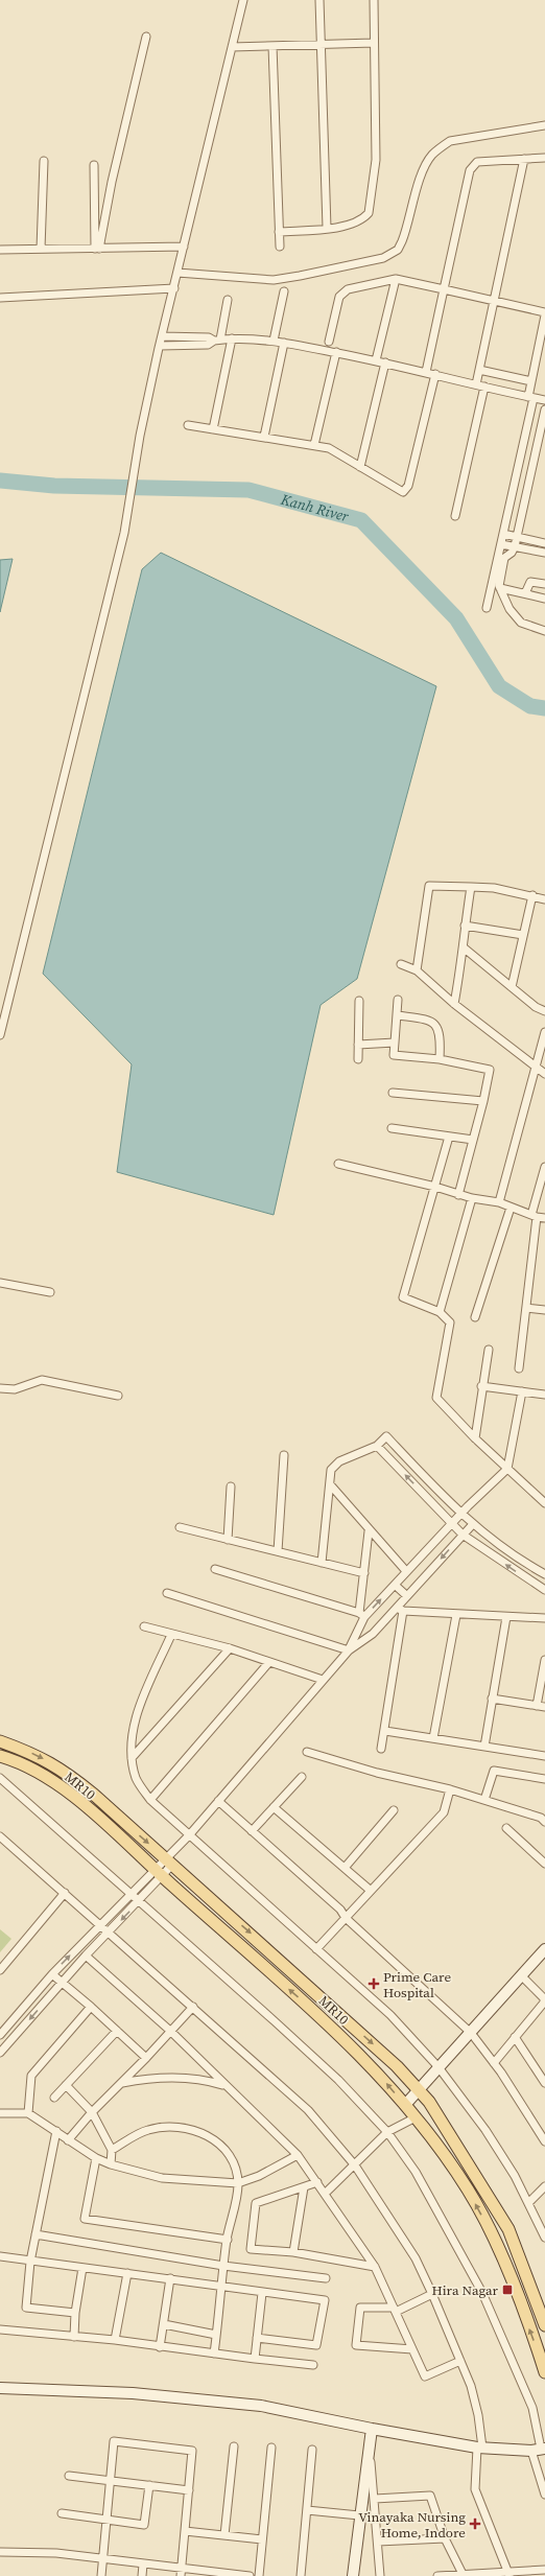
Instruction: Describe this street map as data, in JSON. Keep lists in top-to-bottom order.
{
  "streets": {
    "main road": ["MR10"]
  },
  "water": ["Kanh River"],
  "places": {
    "health": ["Prime Care Hospital", "Vinayaka Nursing Home, Indore"],
    "transit": ["Hira Nagar"]
  }
}
